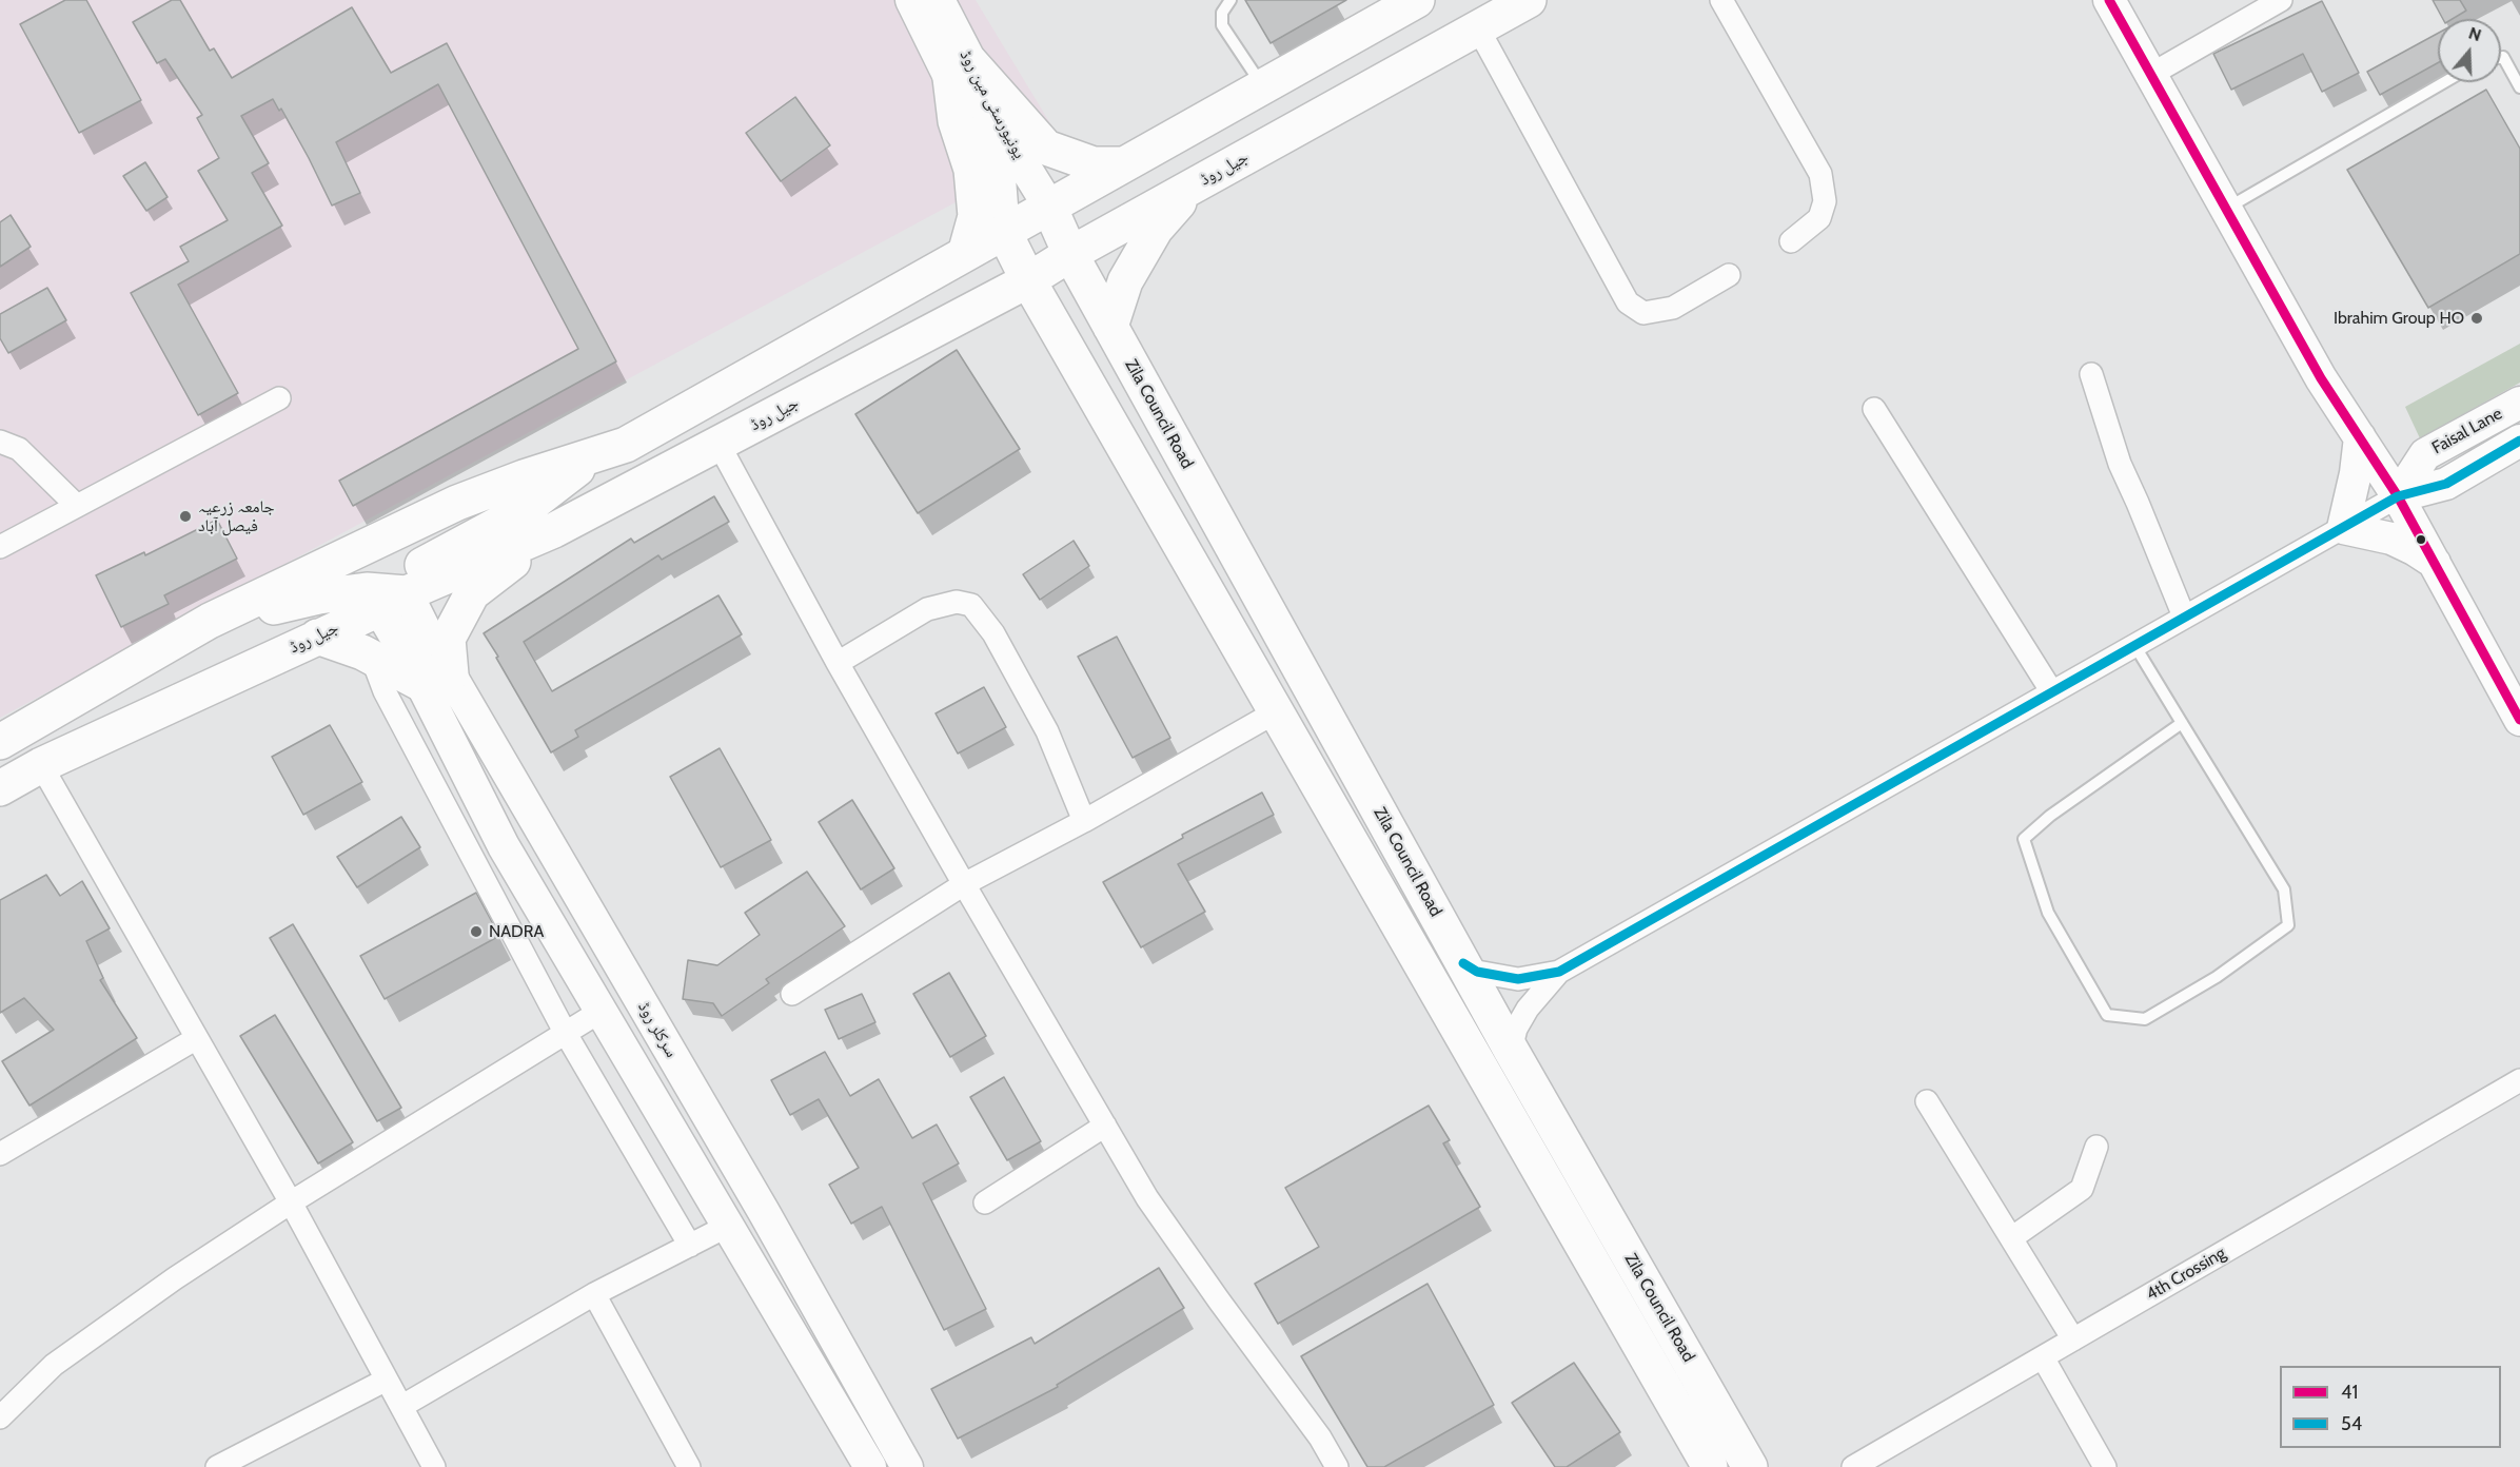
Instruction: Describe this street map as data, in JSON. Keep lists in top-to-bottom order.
{
  "streets": {
    "main road": [
      "یونیورسٹی مین روڈ",
      "جیل روڈ",
      "Zila Council Road",
      "Faisal Lane",
      "سرکلر روڈ"
    ],
    "street": ["4th Crossing"]
  },
  "crossings": [
    ["یونیورسٹی مین روڈ", "Zila Council Road"],
    ["جیل روڈ", "Zila Council Road"],
    ["جیل روڈ", "سرکلر روڈ"],
    ["Zila Council Road", "Faisal Lane"]
  ],
  "places": ["Ibrahim Group HO", "جامعہ زرعیہ فیصل آباد", "NADRA"],
  "lines": ["transit line 41", "transit line 54"],
  "legend": ["41", "54"],
  "north": "top"
}
